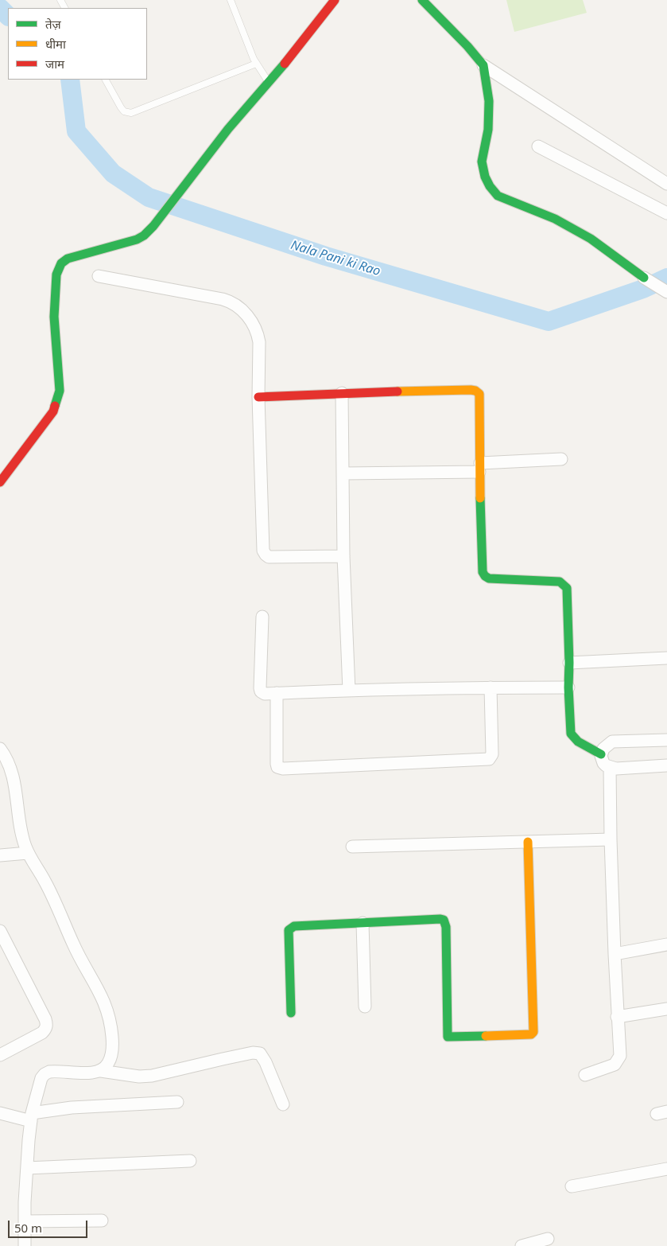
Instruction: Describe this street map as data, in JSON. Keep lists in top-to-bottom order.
{
  "water": ["Nala Pani ki Rao"],
  "legend": ["तेज़", "धीमा", "जाम"],
  "scale_bar": "50 m"
}
